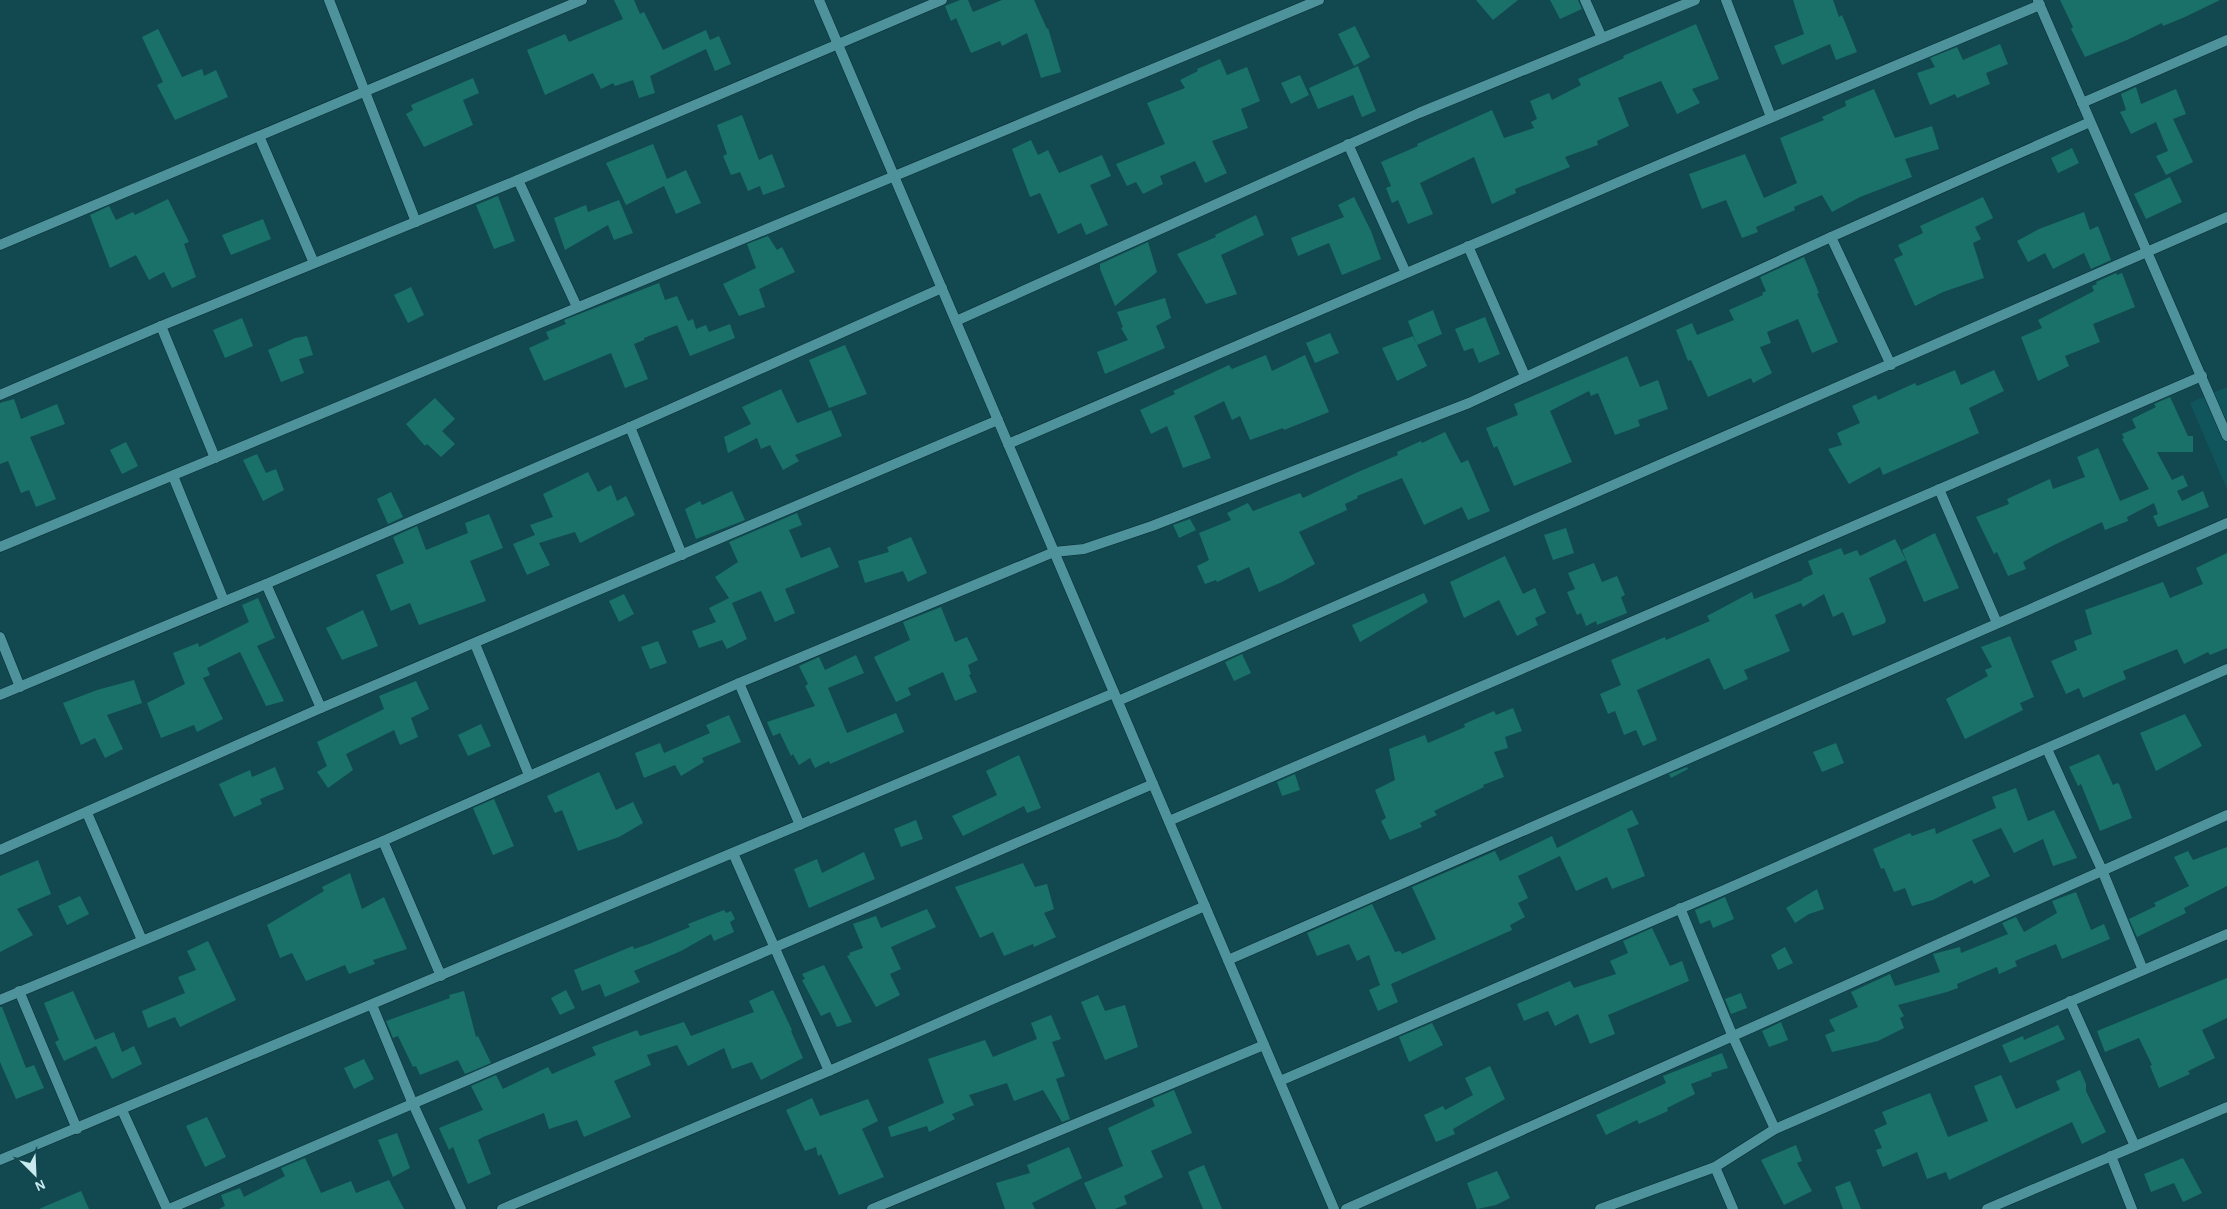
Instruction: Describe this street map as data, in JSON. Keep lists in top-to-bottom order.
{
  "north": "bottom right"
}
